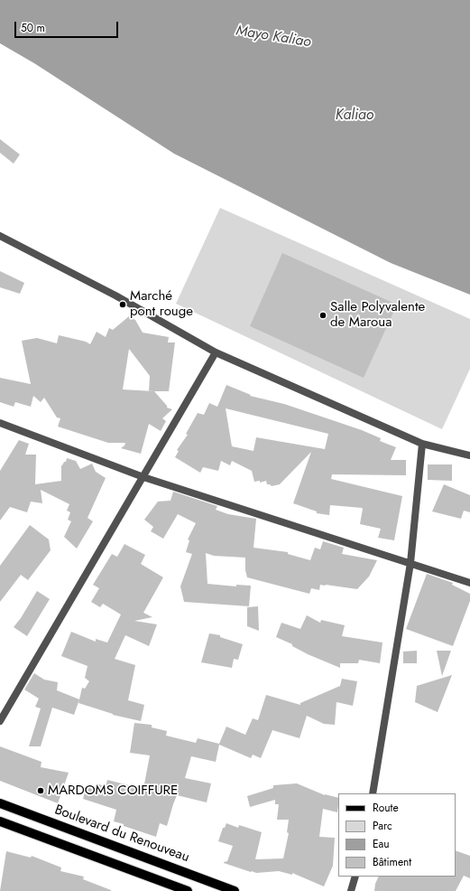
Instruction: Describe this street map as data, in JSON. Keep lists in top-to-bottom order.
{
  "streets": {
    "main road": ["Boulevard du Renouveau"]
  },
  "water": ["Mayo Kaliao", "Kaliao"],
  "places": ["Marché pont rouge", "Salle Polyvalente de Maroua", "MARDOMS COIFFURE"],
  "legend": [
    "Route",
    "Parc",
    "Eau",
    "Bâtiment"
  ],
  "scale_bar": "50 m"
}
